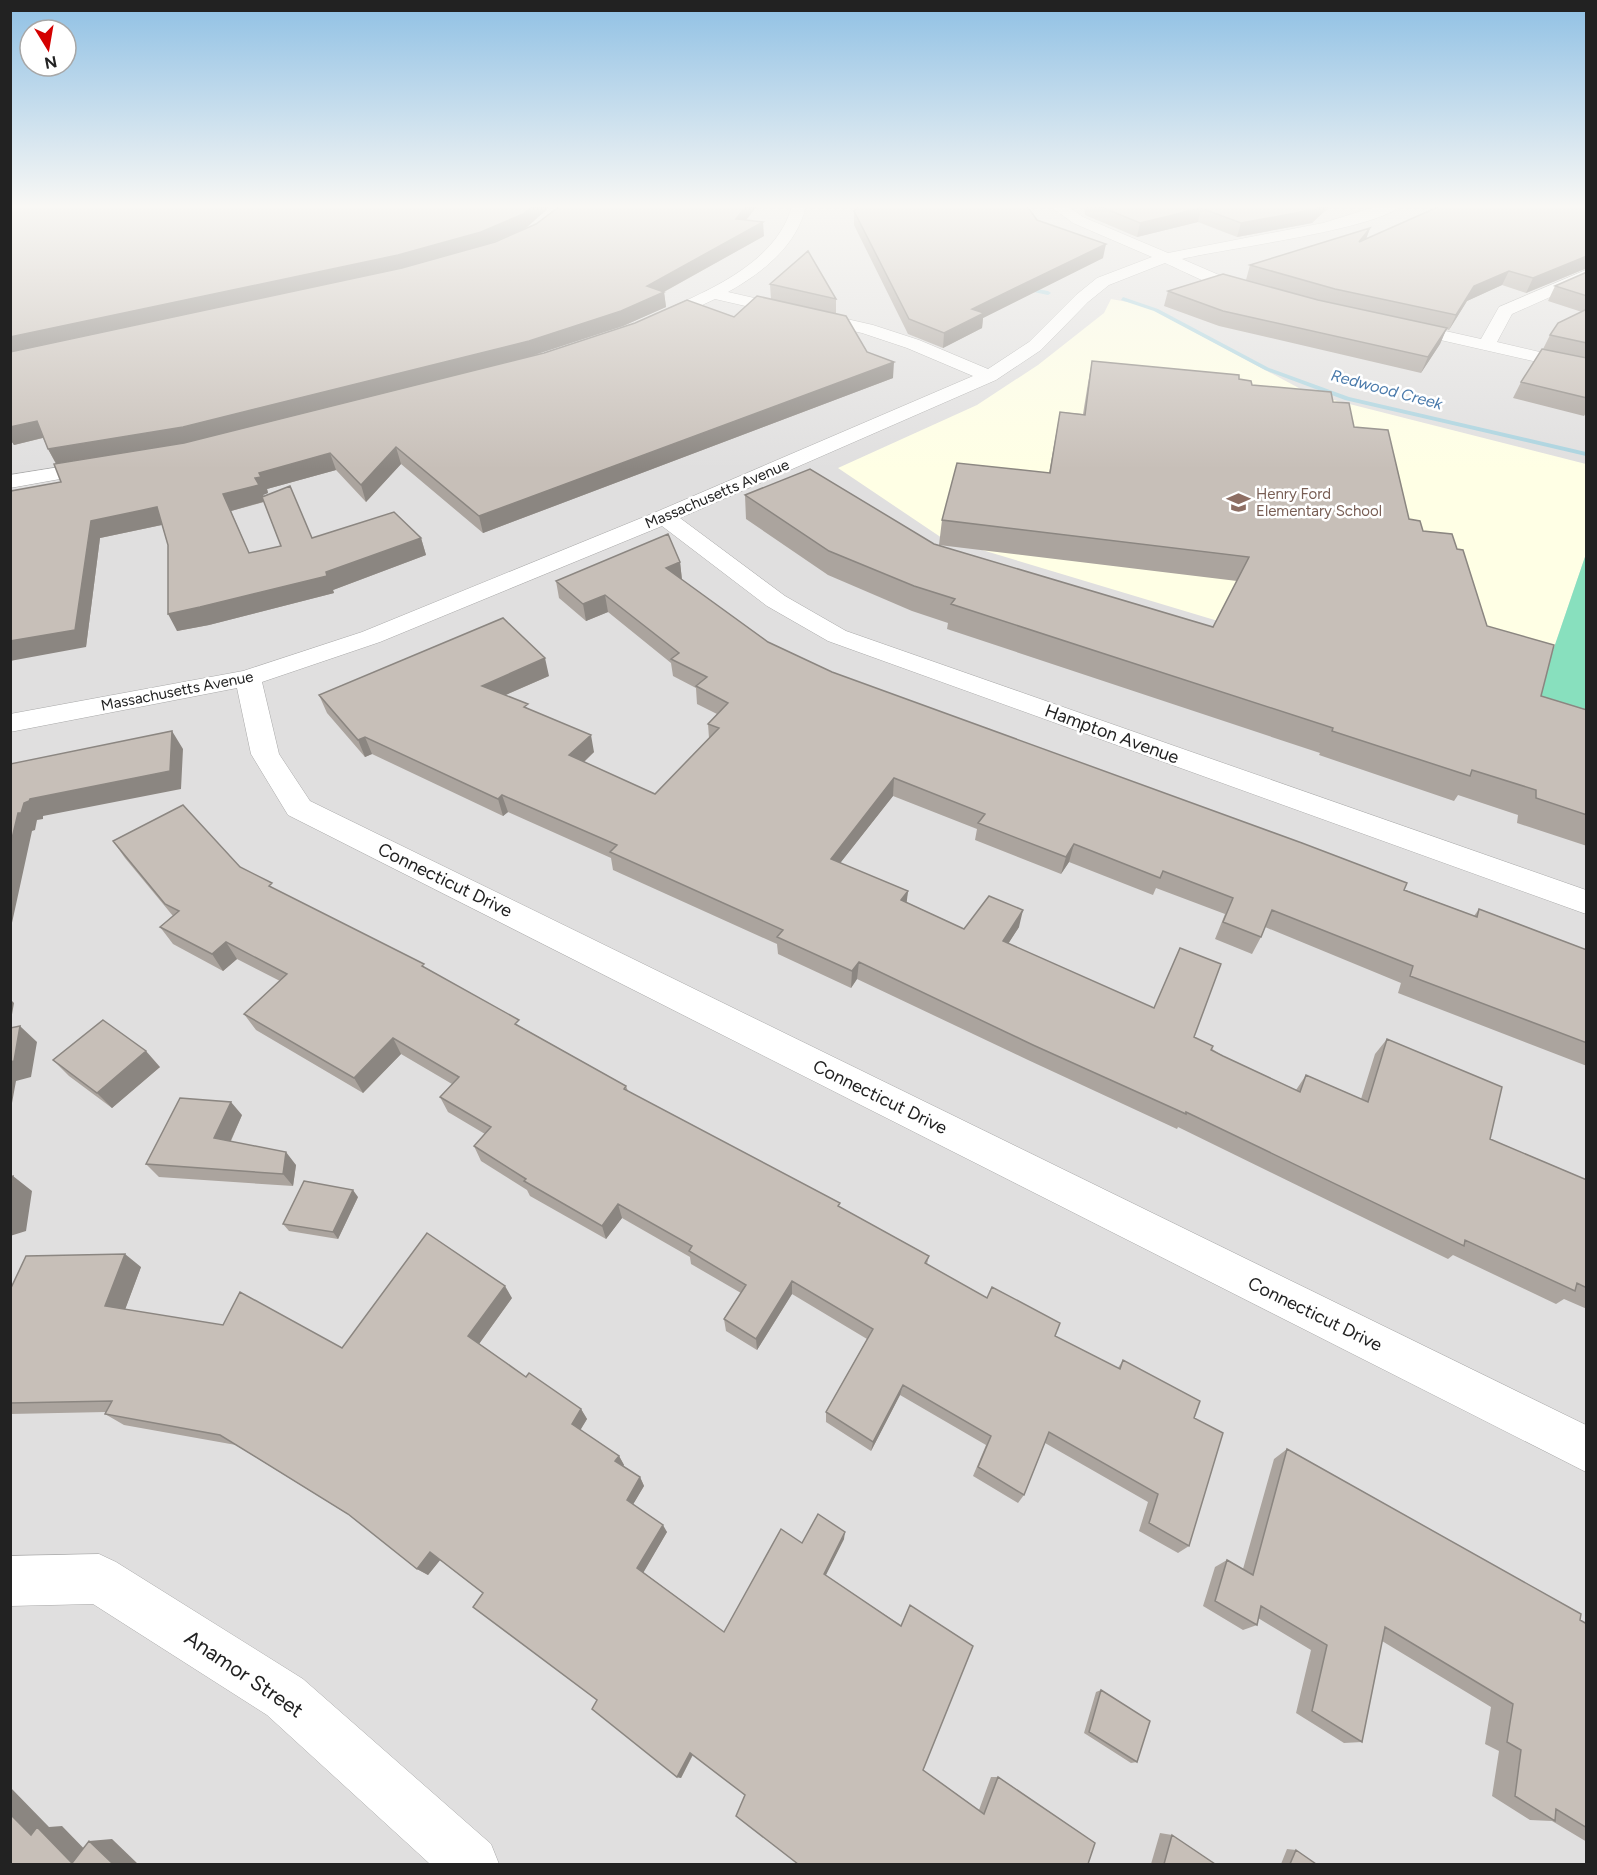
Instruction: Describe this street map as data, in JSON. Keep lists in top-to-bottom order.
{
  "streets": {
    "street": [
      "Massachusetts Avenue",
      "Hampton Avenue",
      "Connecticut Drive",
      "Anamor Street"
    ]
  },
  "crossings": [
    ["Massachusetts Avenue", "Hampton Avenue"],
    ["Massachusetts Avenue", "Connecticut Drive"]
  ],
  "water": ["Redwood Creek"],
  "places": {
    "school or university": ["Henry Ford Elementary School"]
  },
  "north": "bottom"
}
